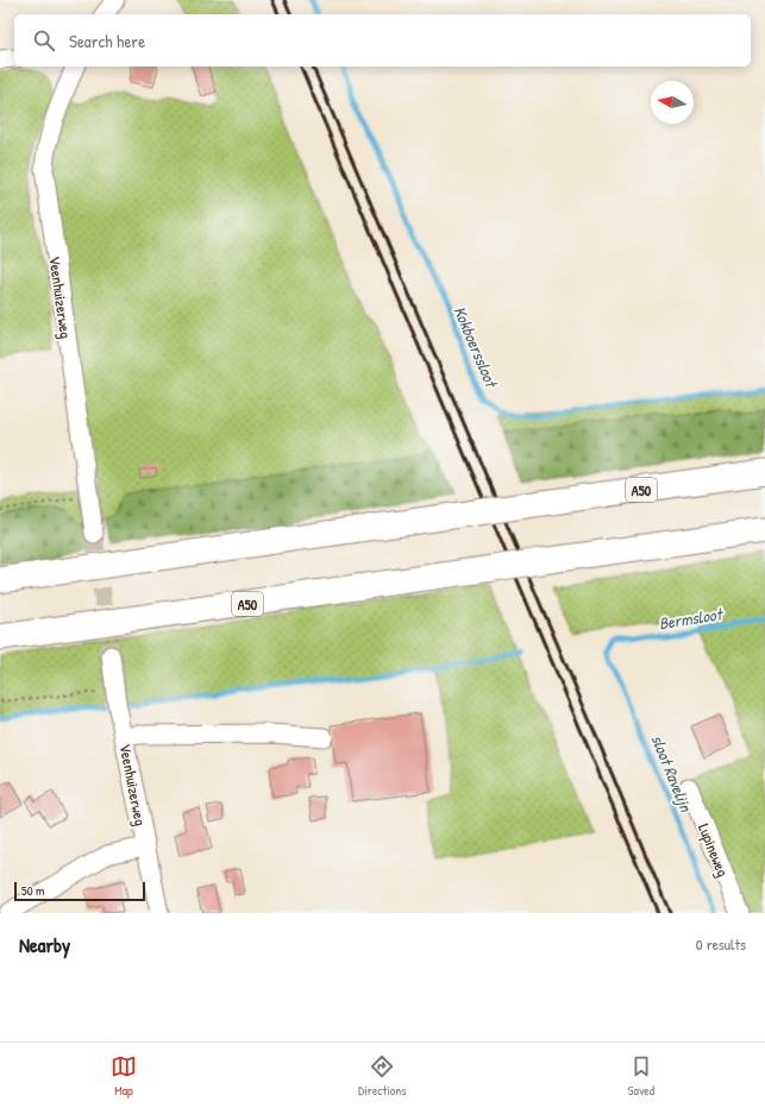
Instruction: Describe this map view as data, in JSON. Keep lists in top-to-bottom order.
{
  "streets": {
    "highway": ["A50"],
    "street": ["Veenhuizerweg", "Lupineweg"]
  },
  "water": ["Kokboerssloot", "Bermsloot", "sloot Ravelijn"],
  "scale_bar": "50 m",
  "north": "left",
  "page": {
    "search": "Search here",
    "scale": "50 m",
    "heading": ["Nearby", "0 results"],
    "nav": ["Map", "Directions", "Saved"]
  }
}
